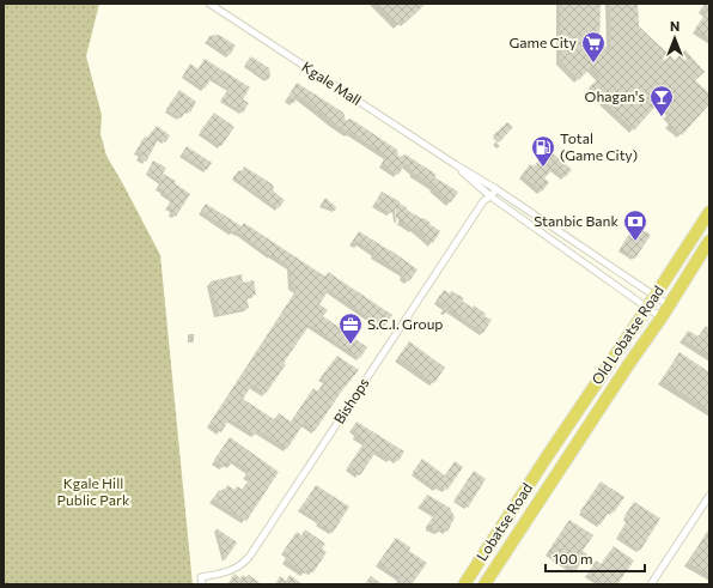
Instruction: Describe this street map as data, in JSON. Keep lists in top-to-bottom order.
{
  "streets": {
    "highway": ["Old Lobatse Road", "Lobatse Road"],
    "street": ["Kgale Mall", "Bishops"]
  },
  "crossings": [
    ["Kgale Mall", "Old Lobatse Road"],
    ["Kgale Mall", "Bishops"],
    ["Old Lobatse Road", "Lobatse Road"]
  ],
  "parks": ["Kgale Hill Public Park"],
  "places": {
    "supermarket": ["Game City"],
    "bar": ["Ohagan's"],
    "fuel station": ["Total (Game City)"],
    "bank": ["Stanbic Bank"],
    "office": ["S.C.I. Group"]
  },
  "scale_bar": "100 m",
  "north": "top"
}
